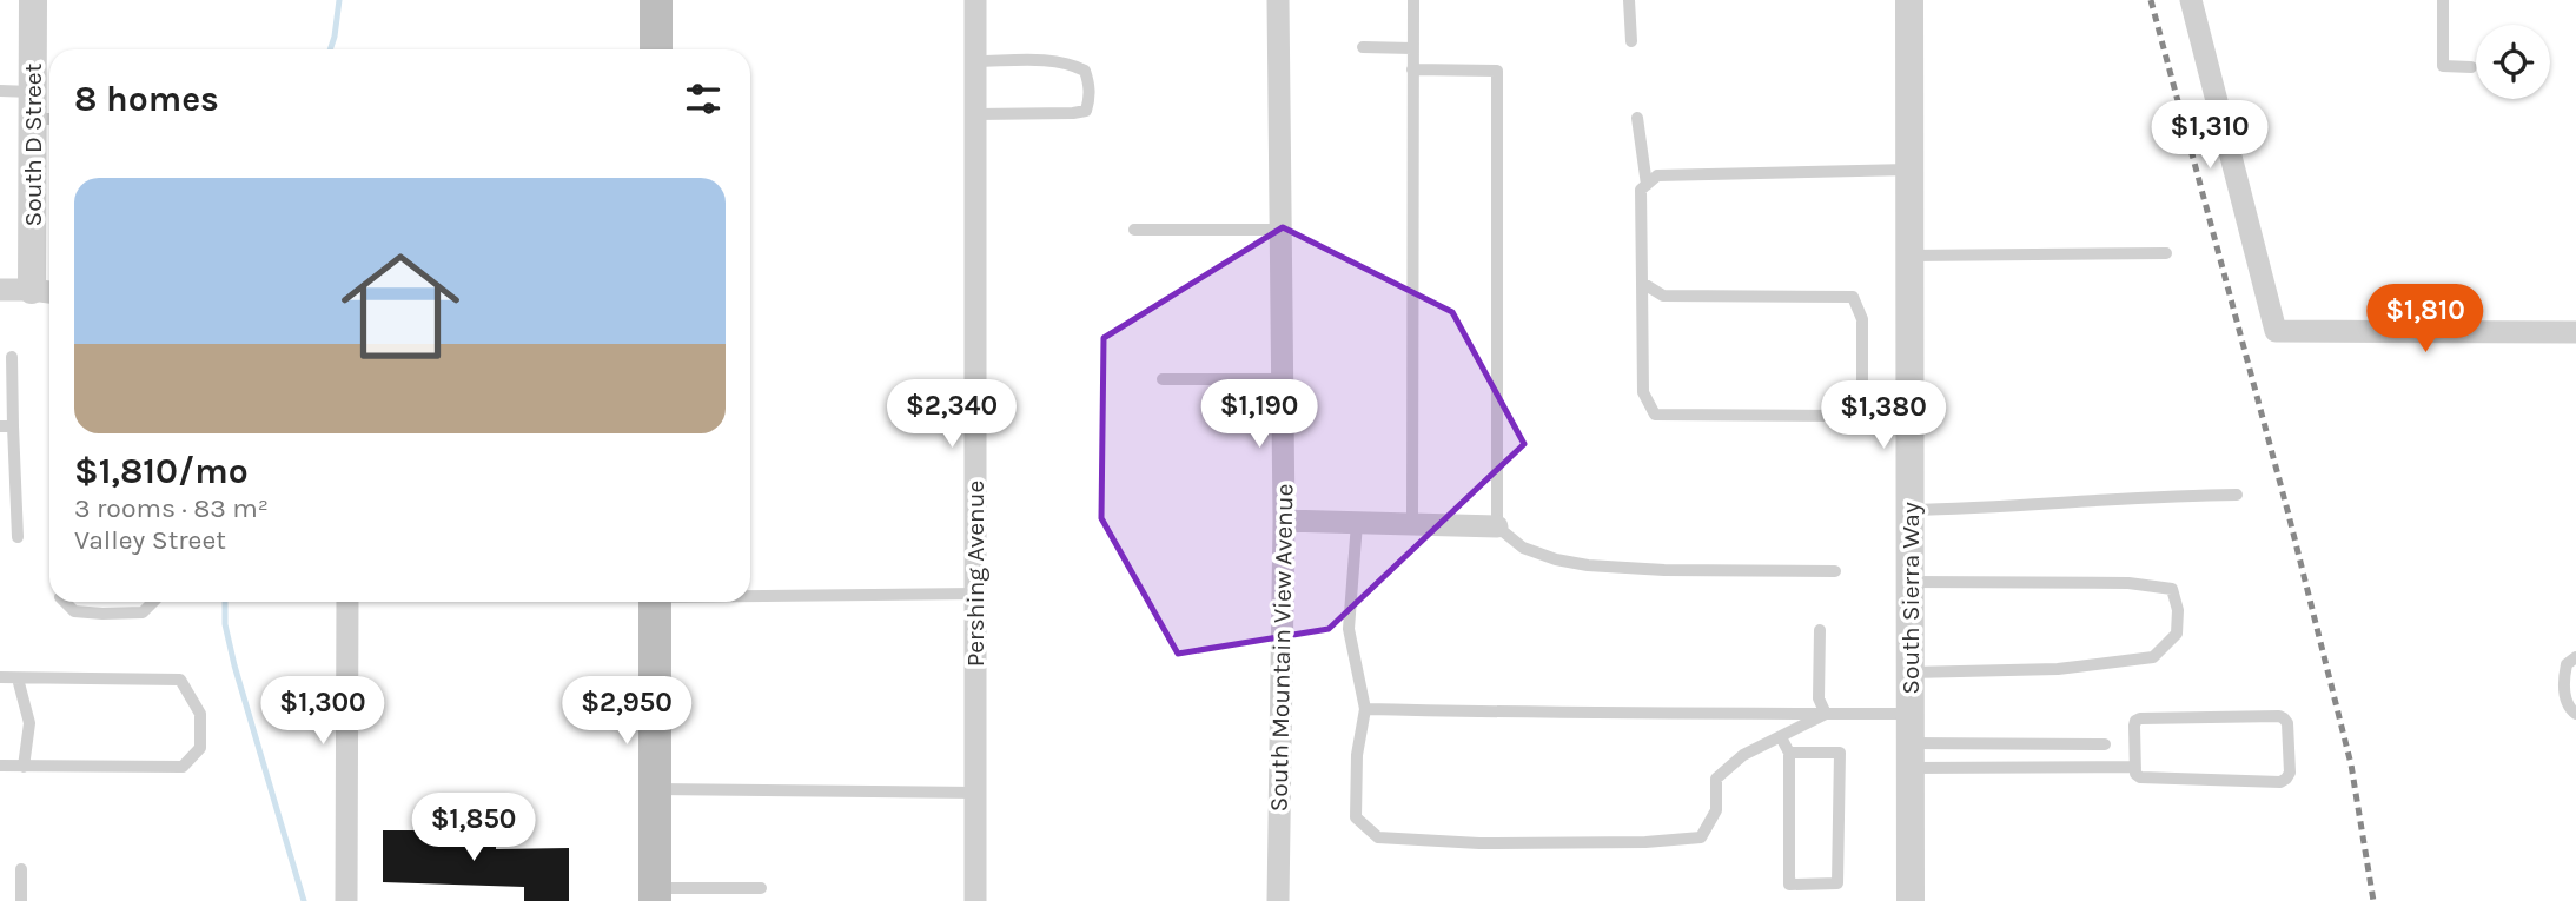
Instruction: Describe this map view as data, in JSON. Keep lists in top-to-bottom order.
{
  "streets": {
    "street": [
      "South D Street",
      "Pershing Avenue",
      "South Sierra Way",
      "South Mountain View Avenue"
    ]
  },
  "page": {
    "heading": "8 homes",
    "price": [
      "$1,310",
      "$1,810",
      "$2,340",
      "$1,190",
      "$1,380",
      "$1,300",
      "$2,950",
      "$1,850"
    ],
    "list": [
      {
        "name": "$1,810/mo",
        "note": "3 rooms · 83 m² · Valley Street"
      }
    ]
  }
}
